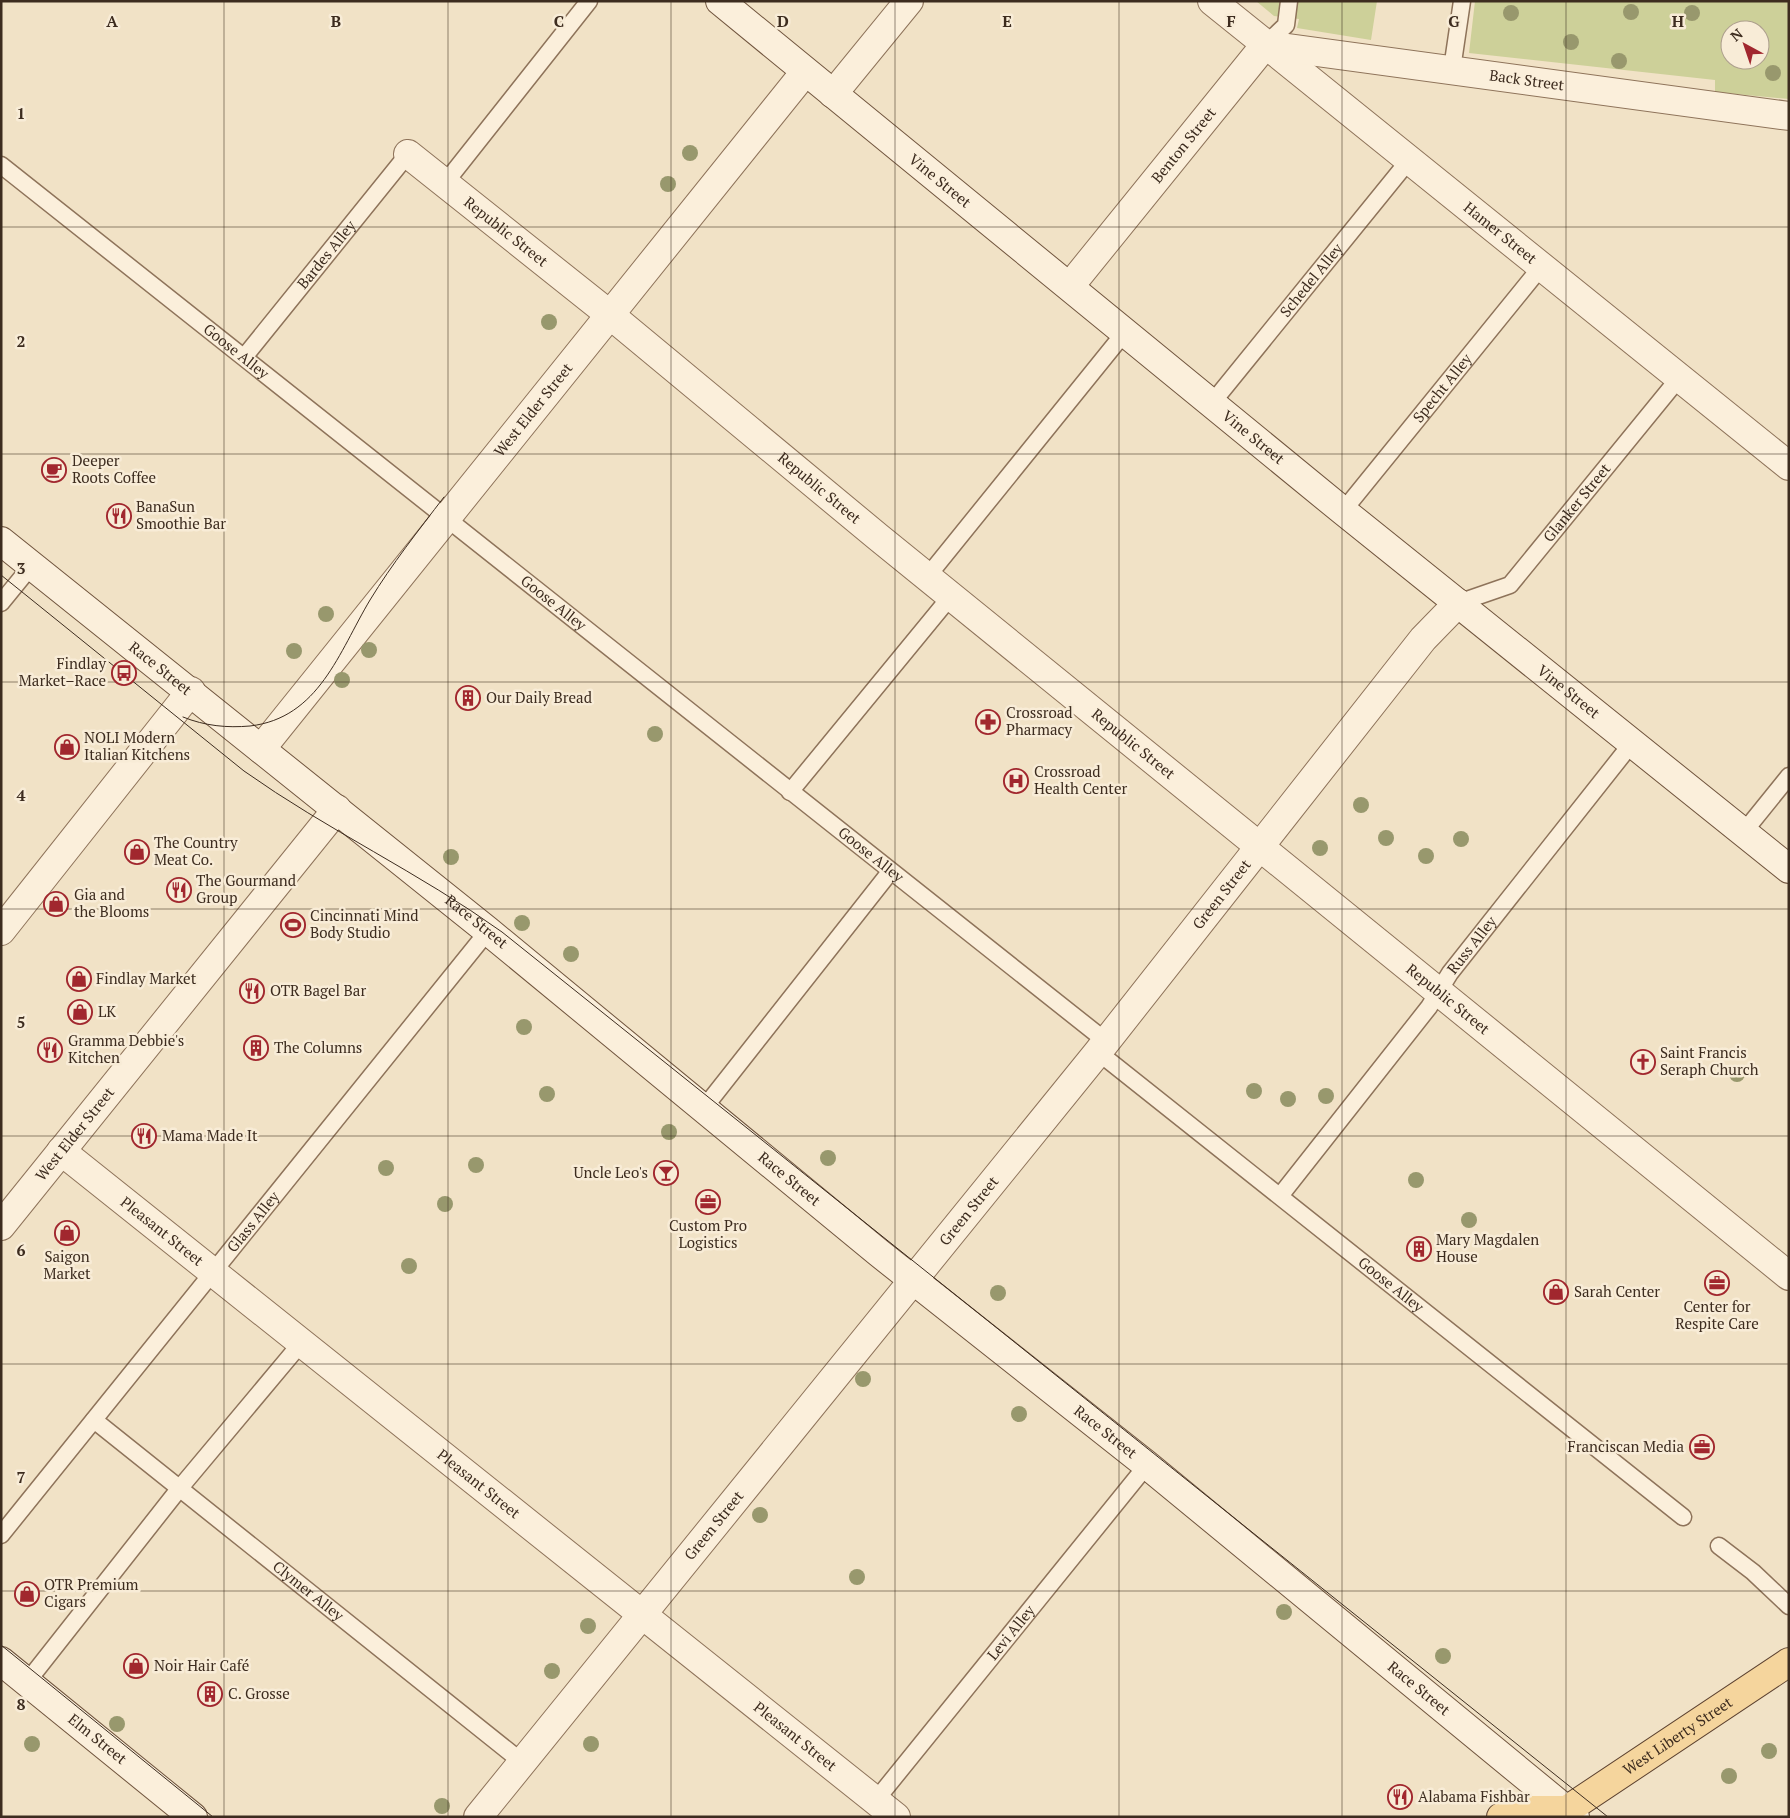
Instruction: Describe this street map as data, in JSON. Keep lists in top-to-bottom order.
{
  "streets": {
    "main road": ["West Liberty Street"],
    "street": [
      "Back Street",
      "Benton Street",
      "Vine Street",
      "Republic Street",
      "Hamer Street",
      "West Elder Street",
      "Race Street",
      "Green Street",
      "Pleasant Street",
      "Elm Street"
    ],
    "lane": [
      "Bardes Alley",
      "Schedel Alley",
      "Goose Alley",
      "Specht Alley",
      "Glanker Street",
      "Russ Alley",
      "Glass Alley",
      "Clymer Alley",
      "Levi Alley"
    ]
  },
  "crossings": [
    ["Back Street", "Benton Street"],
    ["Back Street", "Hamer Street"],
    ["Benton Street", "Vine Street"],
    ["Benton Street", "Hamer Street"],
    ["Vine Street", "Schedel Alley"],
    ["Vine Street", "Specht Alley"],
    ["Vine Street", "West Elder Street"],
    ["Vine Street", "Glanker Street"],
    ["Vine Street", "Green Street"],
    ["Vine Street", "Russ Alley"],
    ["Republic Street", "Bardes Alley"],
    ["Republic Street", "West Elder Street"],
    ["Republic Street", "Green Street"],
    ["Republic Street", "Russ Alley"],
    ["Hamer Street", "Schedel Alley"],
    ["Hamer Street", "Specht Alley"],
    ["Hamer Street", "Glanker Street"],
    ["Bardes Alley", "Goose Alley"],
    ["Goose Alley", "West Elder Street"],
    ["Goose Alley", "Green Street"],
    ["Goose Alley", "Russ Alley"],
    ["West Elder Street", "Race Street"],
    ["West Elder Street", "Pleasant Street"],
    ["Glanker Street", "Green Street"],
    ["Race Street", "Green Street"],
    ["Race Street", "Glass Alley"],
    ["Race Street", "Levi Alley"],
    ["Race Street", "West Liberty Street"],
    ["Green Street", "Pleasant Street"],
    ["Green Street", "Clymer Alley"],
    ["Glass Alley", "Pleasant Street"],
    ["Glass Alley", "Clymer Alley"],
    ["Pleasant Street", "Levi Alley"]
  ],
  "places": {
    "cafe": ["Deeper Roots Coffee"],
    "restaurant": [
      "BanaSun Smoothie Bar",
      "The Gourmand Group",
      "OTR Bagel Bar",
      "Gramma Debbie's Kitchen",
      "Mama Made It",
      "Alabama Fishbar"
    ],
    "bus stop": ["Findlay Market–Race"],
    "building": [
      "Our Daily Bread",
      "The Columns",
      "Mary Magdalen House",
      "C. Grosse"
    ],
    "pharmacy": ["Crossroad Pharmacy"],
    "shop": [
      "NOLI Modern Italian Kitchens",
      "The Country Meat Co.",
      "Gia and the Blooms",
      "Findlay Market",
      "LK",
      "Saigon Market",
      "Sarah Center",
      "OTR Premium Cigars",
      "Noir Hair Café"
    ],
    "hospital": ["Crossroad Health Center"],
    "sports": ["Cincinnati Mind Body Studio"],
    "church": ["Saint Francis Seraph Church"],
    "bar": ["Uncle Leo's"],
    "office": ["Custom Pro Logistics", "Center for Respite Care", "Franciscan Media"]
  },
  "north": "top left",
  "grid": {
    "columns": [
      "A",
      "B",
      "C",
      "D",
      "E",
      "F",
      "G",
      "H"
    ],
    "rows": [
      "1",
      "2",
      "3",
      "4",
      "5",
      "6",
      "7",
      "8"
    ]
  }
}
